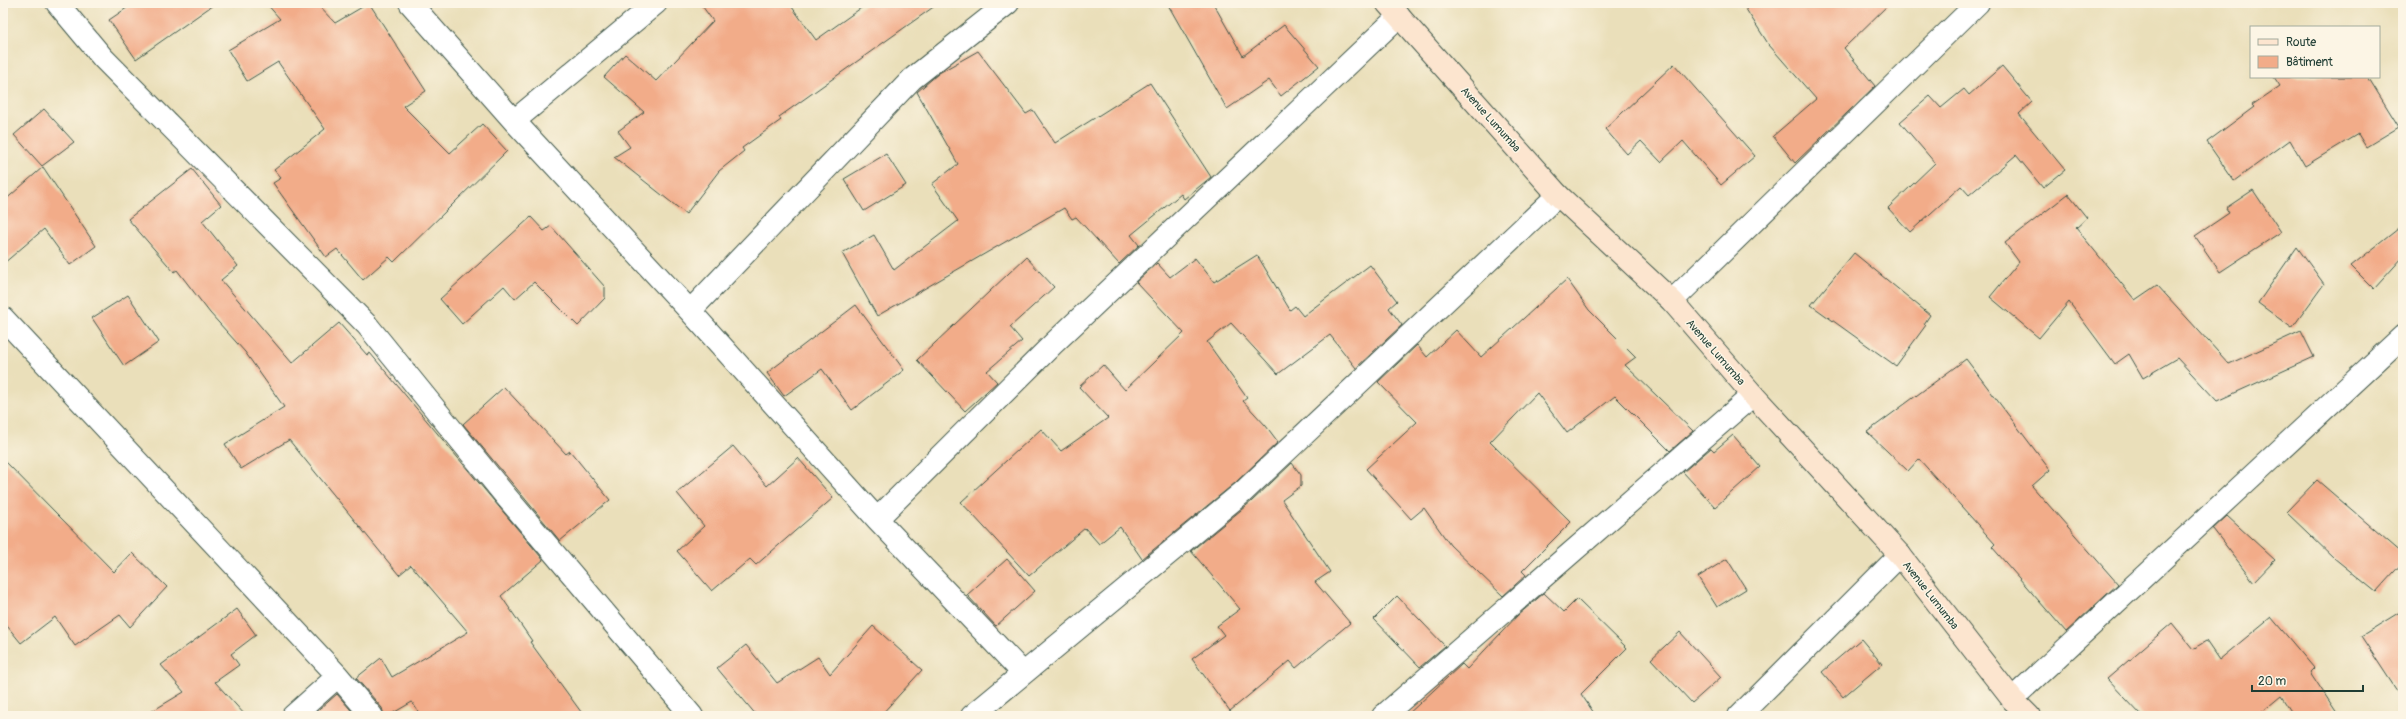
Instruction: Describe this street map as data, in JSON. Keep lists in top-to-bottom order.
{
  "streets": {
    "main road": ["Avenue Lumumba"]
  },
  "legend": ["Route", "Bâtiment"],
  "scale_bar": "20 m"
}
